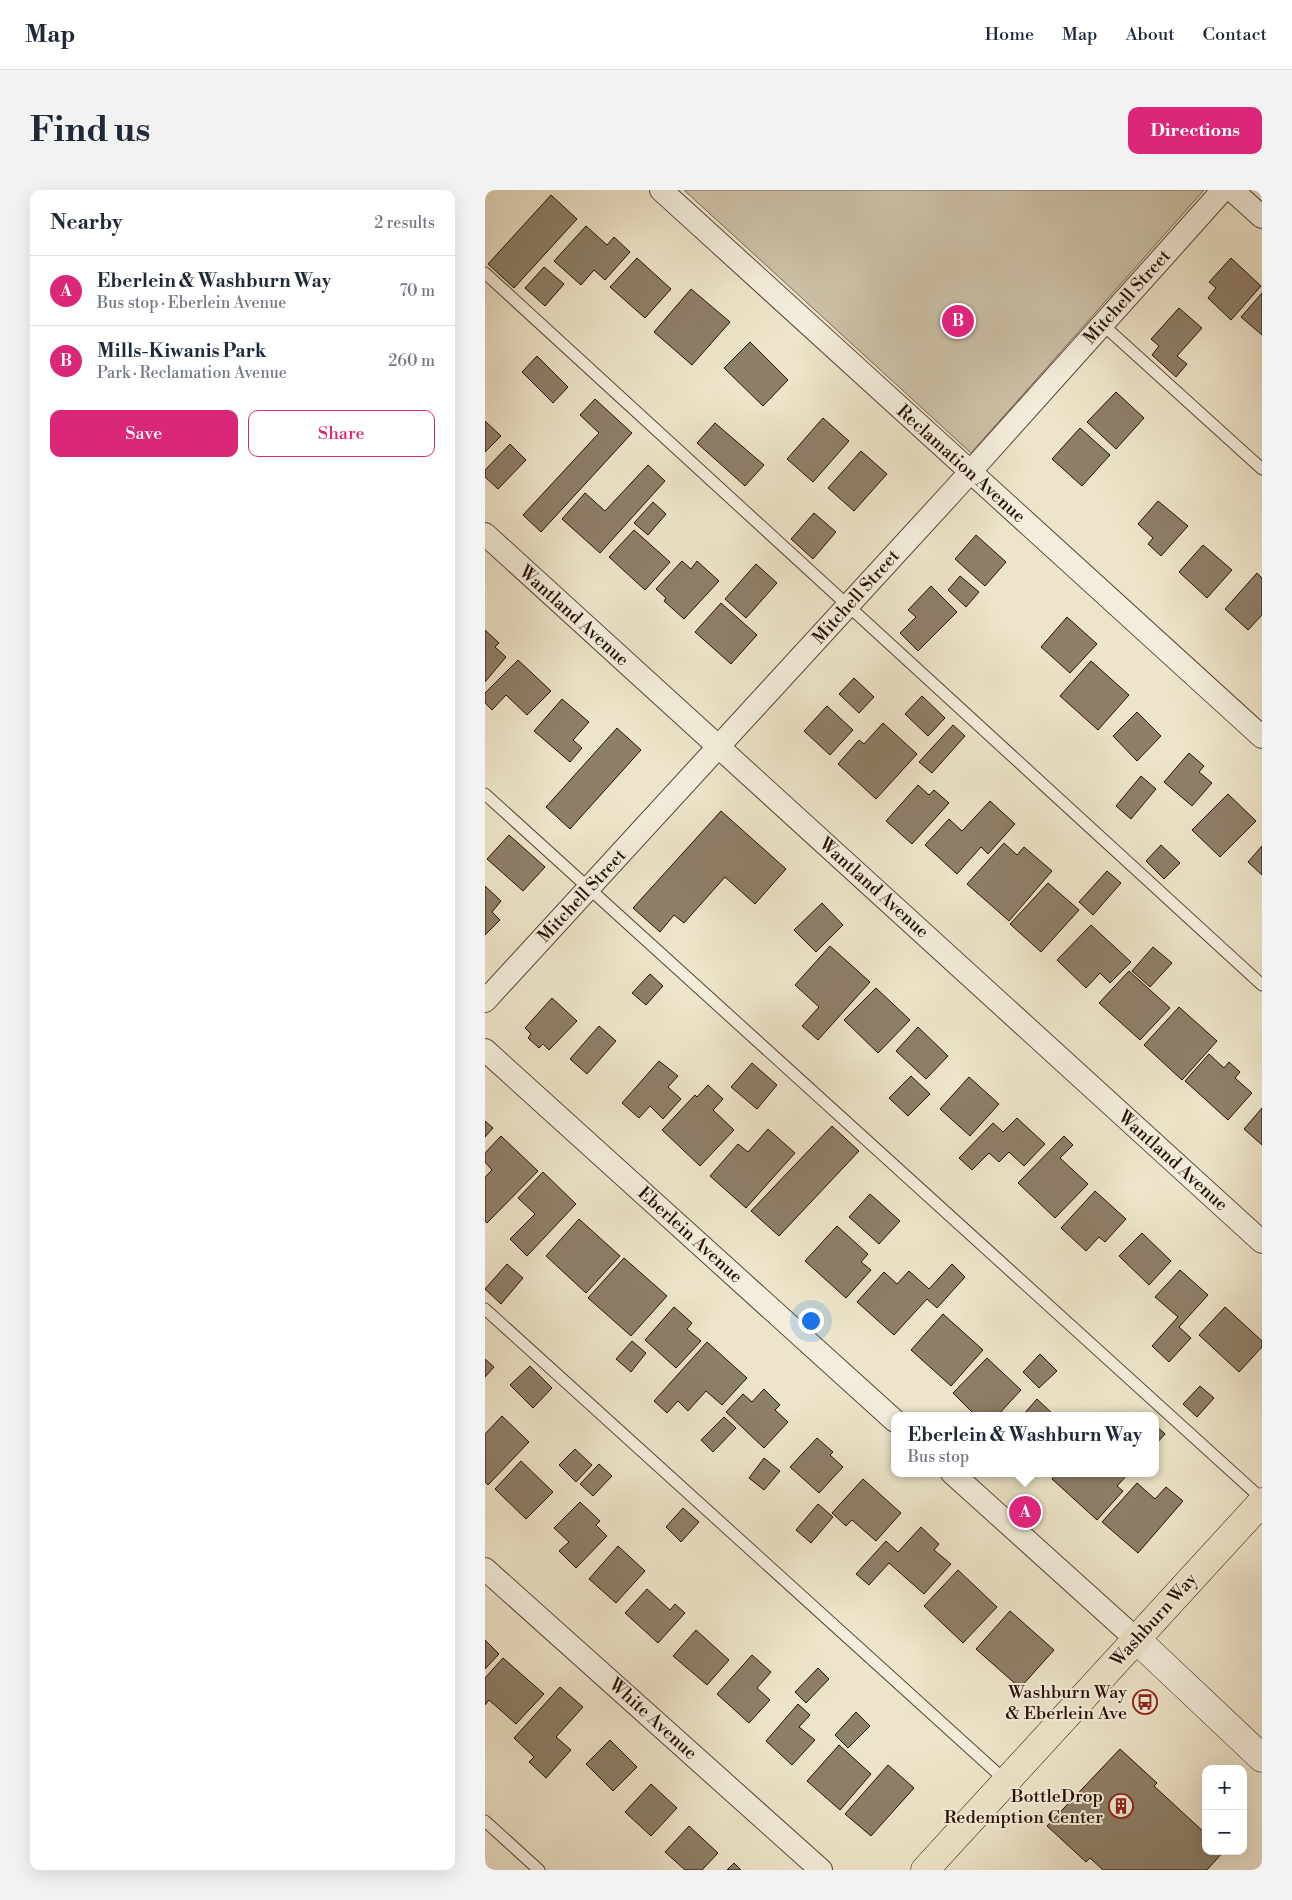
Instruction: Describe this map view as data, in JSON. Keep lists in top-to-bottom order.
{
  "streets": {
    "main road": ["Washburn Way"],
    "street": [
      "Mitchell Street",
      "Reclamation Avenue",
      "Wantland Avenue",
      "Eberlein Avenue",
      "White Avenue"
    ]
  },
  "crossings": [
    ["Mitchell Street", "Reclamation Avenue"],
    ["Mitchell Street", "Wantland Avenue"]
  ],
  "places": {
    "bus stop": ["Washburn Way & Eberlein Ave"],
    "building": ["BottleDrop Redemption Center"]
  },
  "page": {
    "header": "Map",
    "nav": [
      "Home",
      "Map",
      "About",
      "Contact"
    ],
    "buttons": [
      "Directions",
      ["Save", "Share"]
    ],
    "title": "Find us",
    "heading": ["Nearby", "2 results"],
    "list": [
      {
        "mark": "A",
        "name": "Eberlein & Washburn Way",
        "note": "Bus stop · Eberlein Avenue",
        "value": "70 m"
      },
      {
        "mark": "B",
        "name": "Mills-Kiwanis Park",
        "note": "Park · Reclamation Avenue",
        "value": "260 m"
      }
    ],
    "pins": ["B", "A"],
    "popup": ["Eberlein & Washburn Way", "Bus stop"],
    "map_buttons": ["+", "−"]
  }
}
